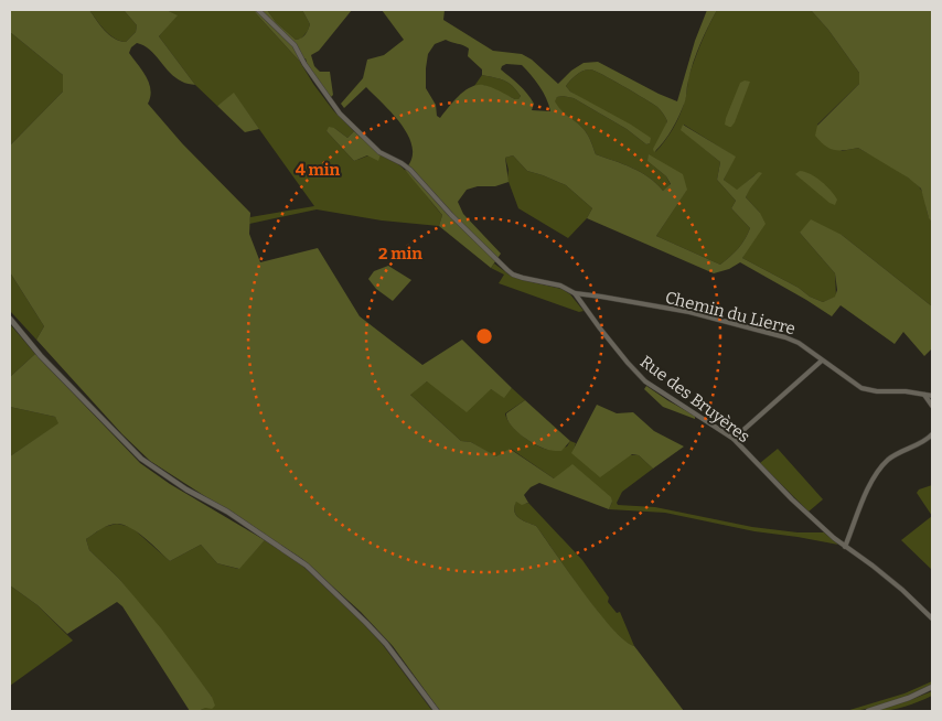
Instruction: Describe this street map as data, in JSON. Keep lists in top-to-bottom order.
{
  "streets": {
    "street": ["Chemin du Lierre", "Rue des Bruyères"]
  },
  "crossings": [
    ["Chemin du Lierre", "Rue des Bruyères"]
  ],
  "rings": ["4 min", "2 min"]
}
